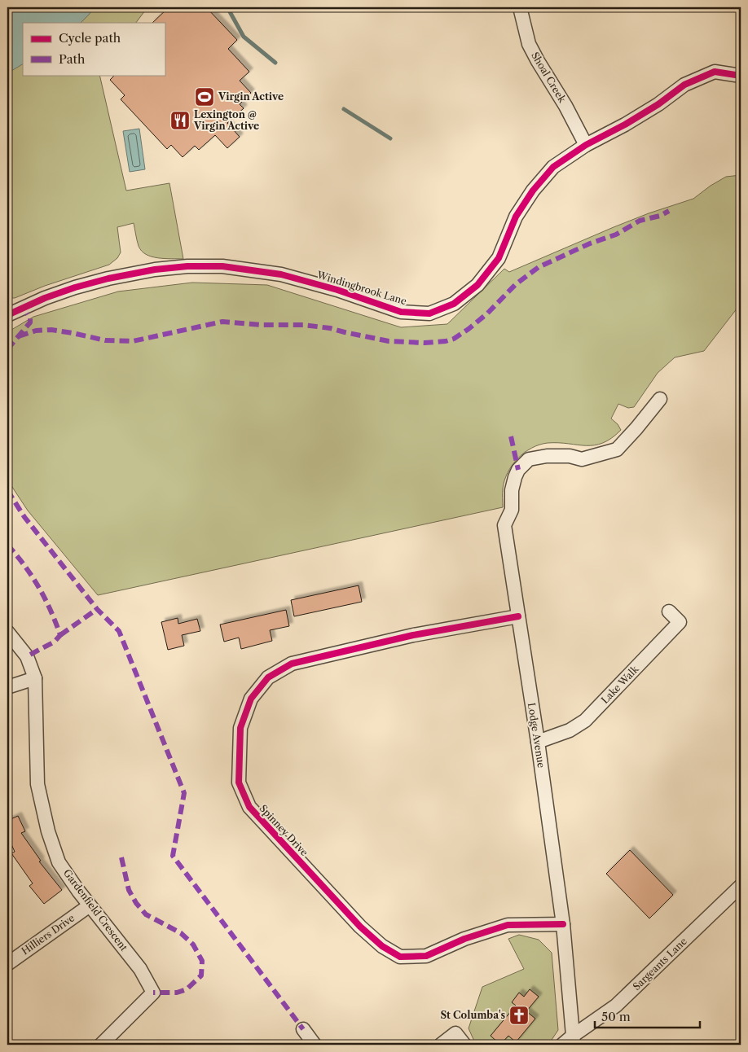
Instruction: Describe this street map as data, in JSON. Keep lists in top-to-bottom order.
{
  "streets": {
    "street": [
      "Shoal Creek",
      "Windingbrook Lane",
      "Lake Walk",
      "Lodge Avenue",
      "Spinney Drive",
      "Gardenfield Crescent",
      "Hilliers Drive",
      "Sargeants Lane"
    ]
  },
  "crossings": [
    ["Shoal Creek", "Windingbrook Lane"],
    ["Lake Walk", "Lodge Avenue"],
    ["Lodge Avenue", "Spinney Drive"],
    ["Lodge Avenue", "Sargeants Lane"],
    ["Gardenfield Crescent", "Hilliers Drive"]
  ],
  "places": {
    "sports": ["Virgin Active"],
    "restaurant": ["Lexington @ Virgin Active"],
    "church": ["St Columba's"]
  },
  "legend": ["Cycle path", "Path"],
  "scale_bar": "50 m"
}
